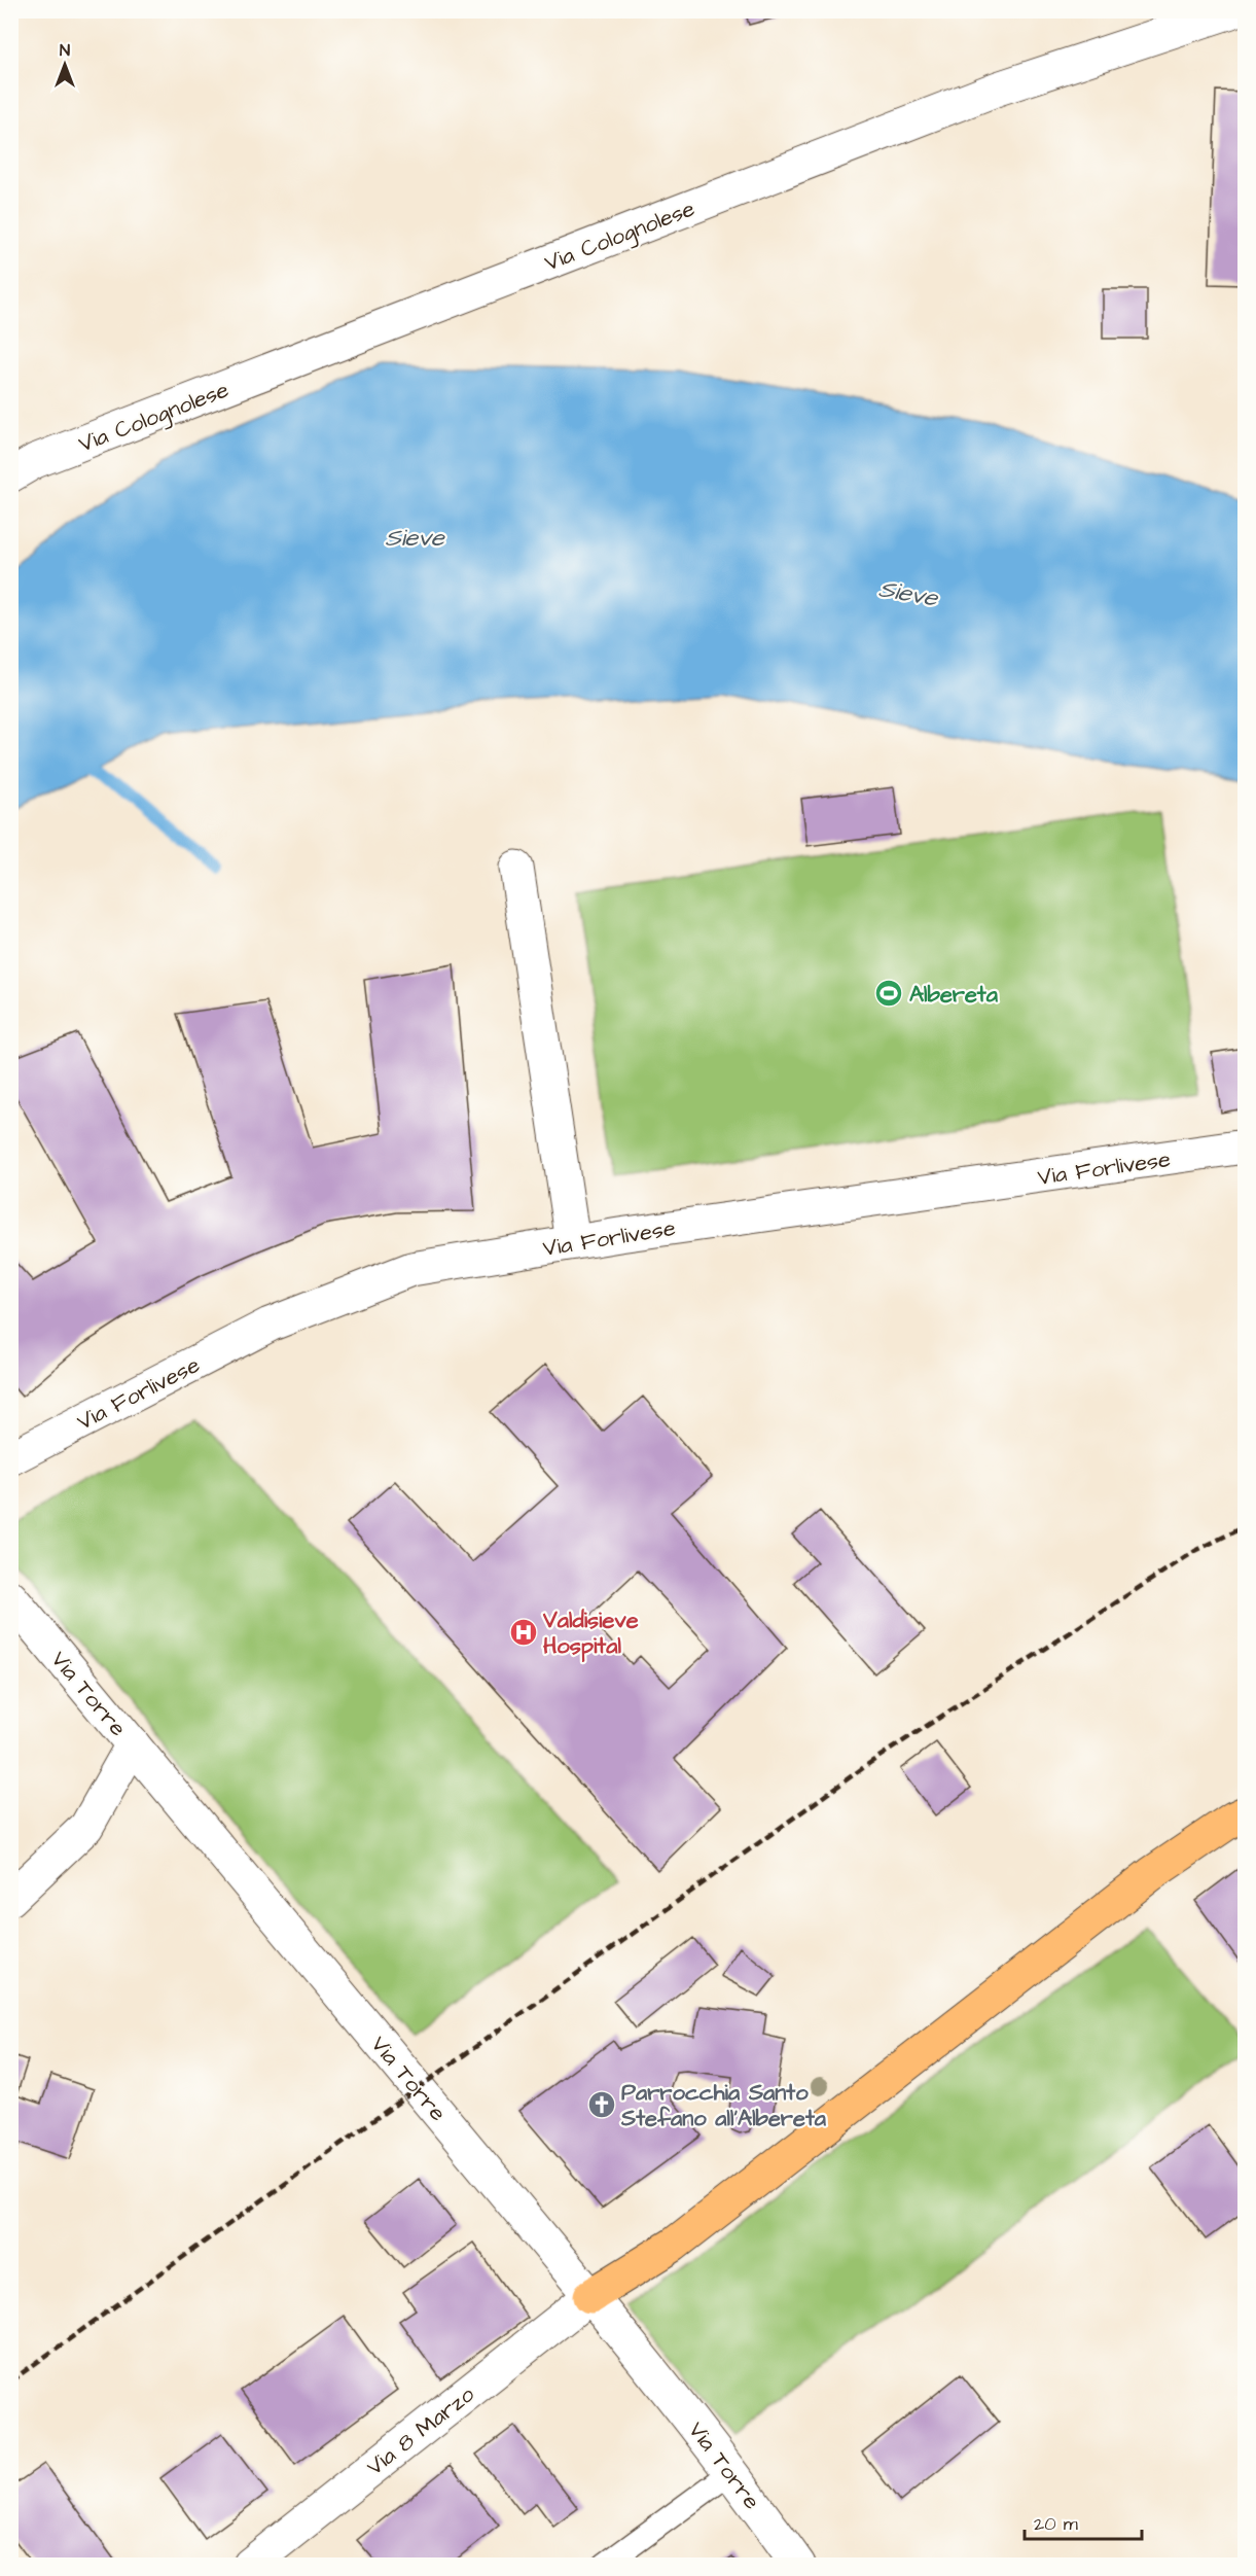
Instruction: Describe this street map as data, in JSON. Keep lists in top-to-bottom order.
{
  "streets": {
    "street": [
      "Via Colognolese",
      "Via Forlivese",
      "Via Torre",
      "Via 8 Marzo"
    ]
  },
  "crossings": [
    ["Via Torre", "Via 8 Marzo"]
  ],
  "water": ["Sieve"],
  "places": {
    "sports": ["Albereta"],
    "hospital": ["Valdisieve Hospital"],
    "church": ["Parrocchia Santo Stefano all'Albereta"]
  },
  "scale_bar": "20 m",
  "north": "top"
}
